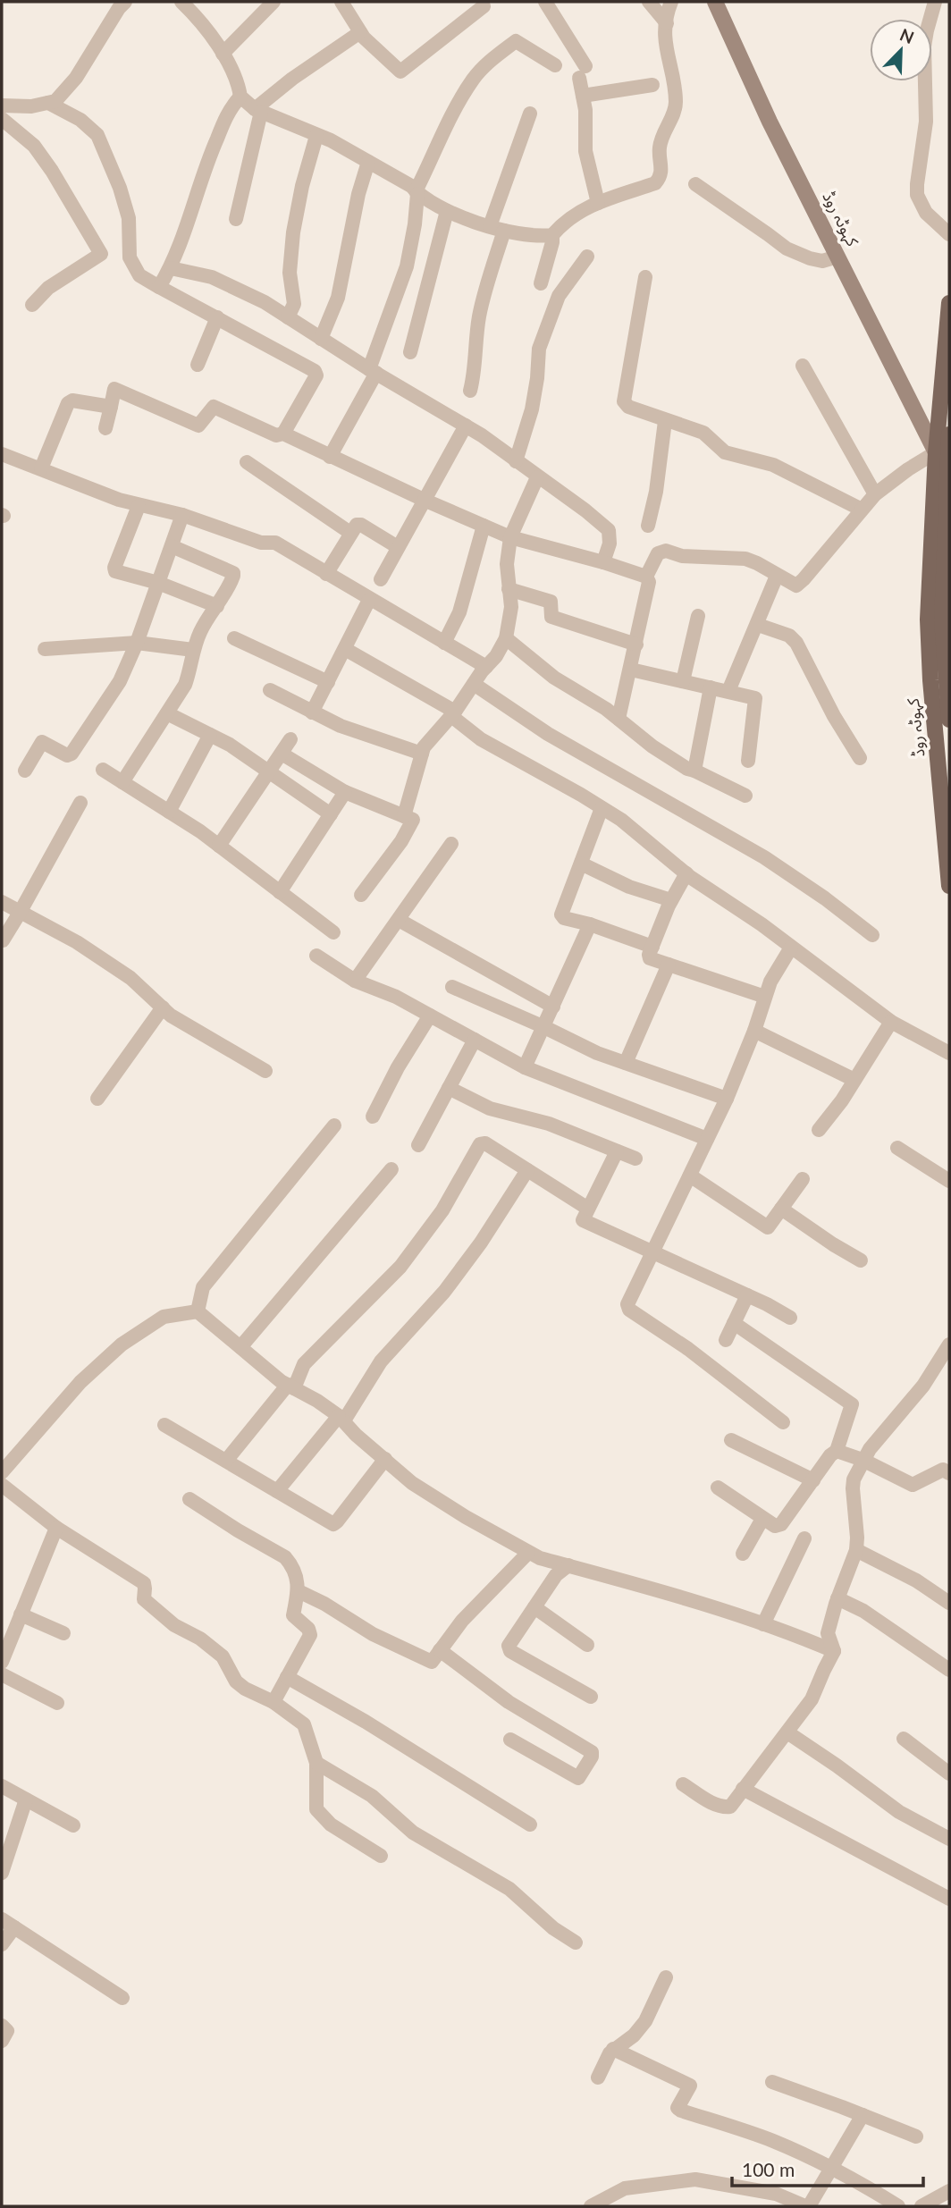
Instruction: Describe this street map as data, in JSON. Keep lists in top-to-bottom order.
{
  "streets": {
    "main road": ["کہوٹہ روڈ"]
  },
  "scale_bar": "100 m",
  "north": "top right"
}
